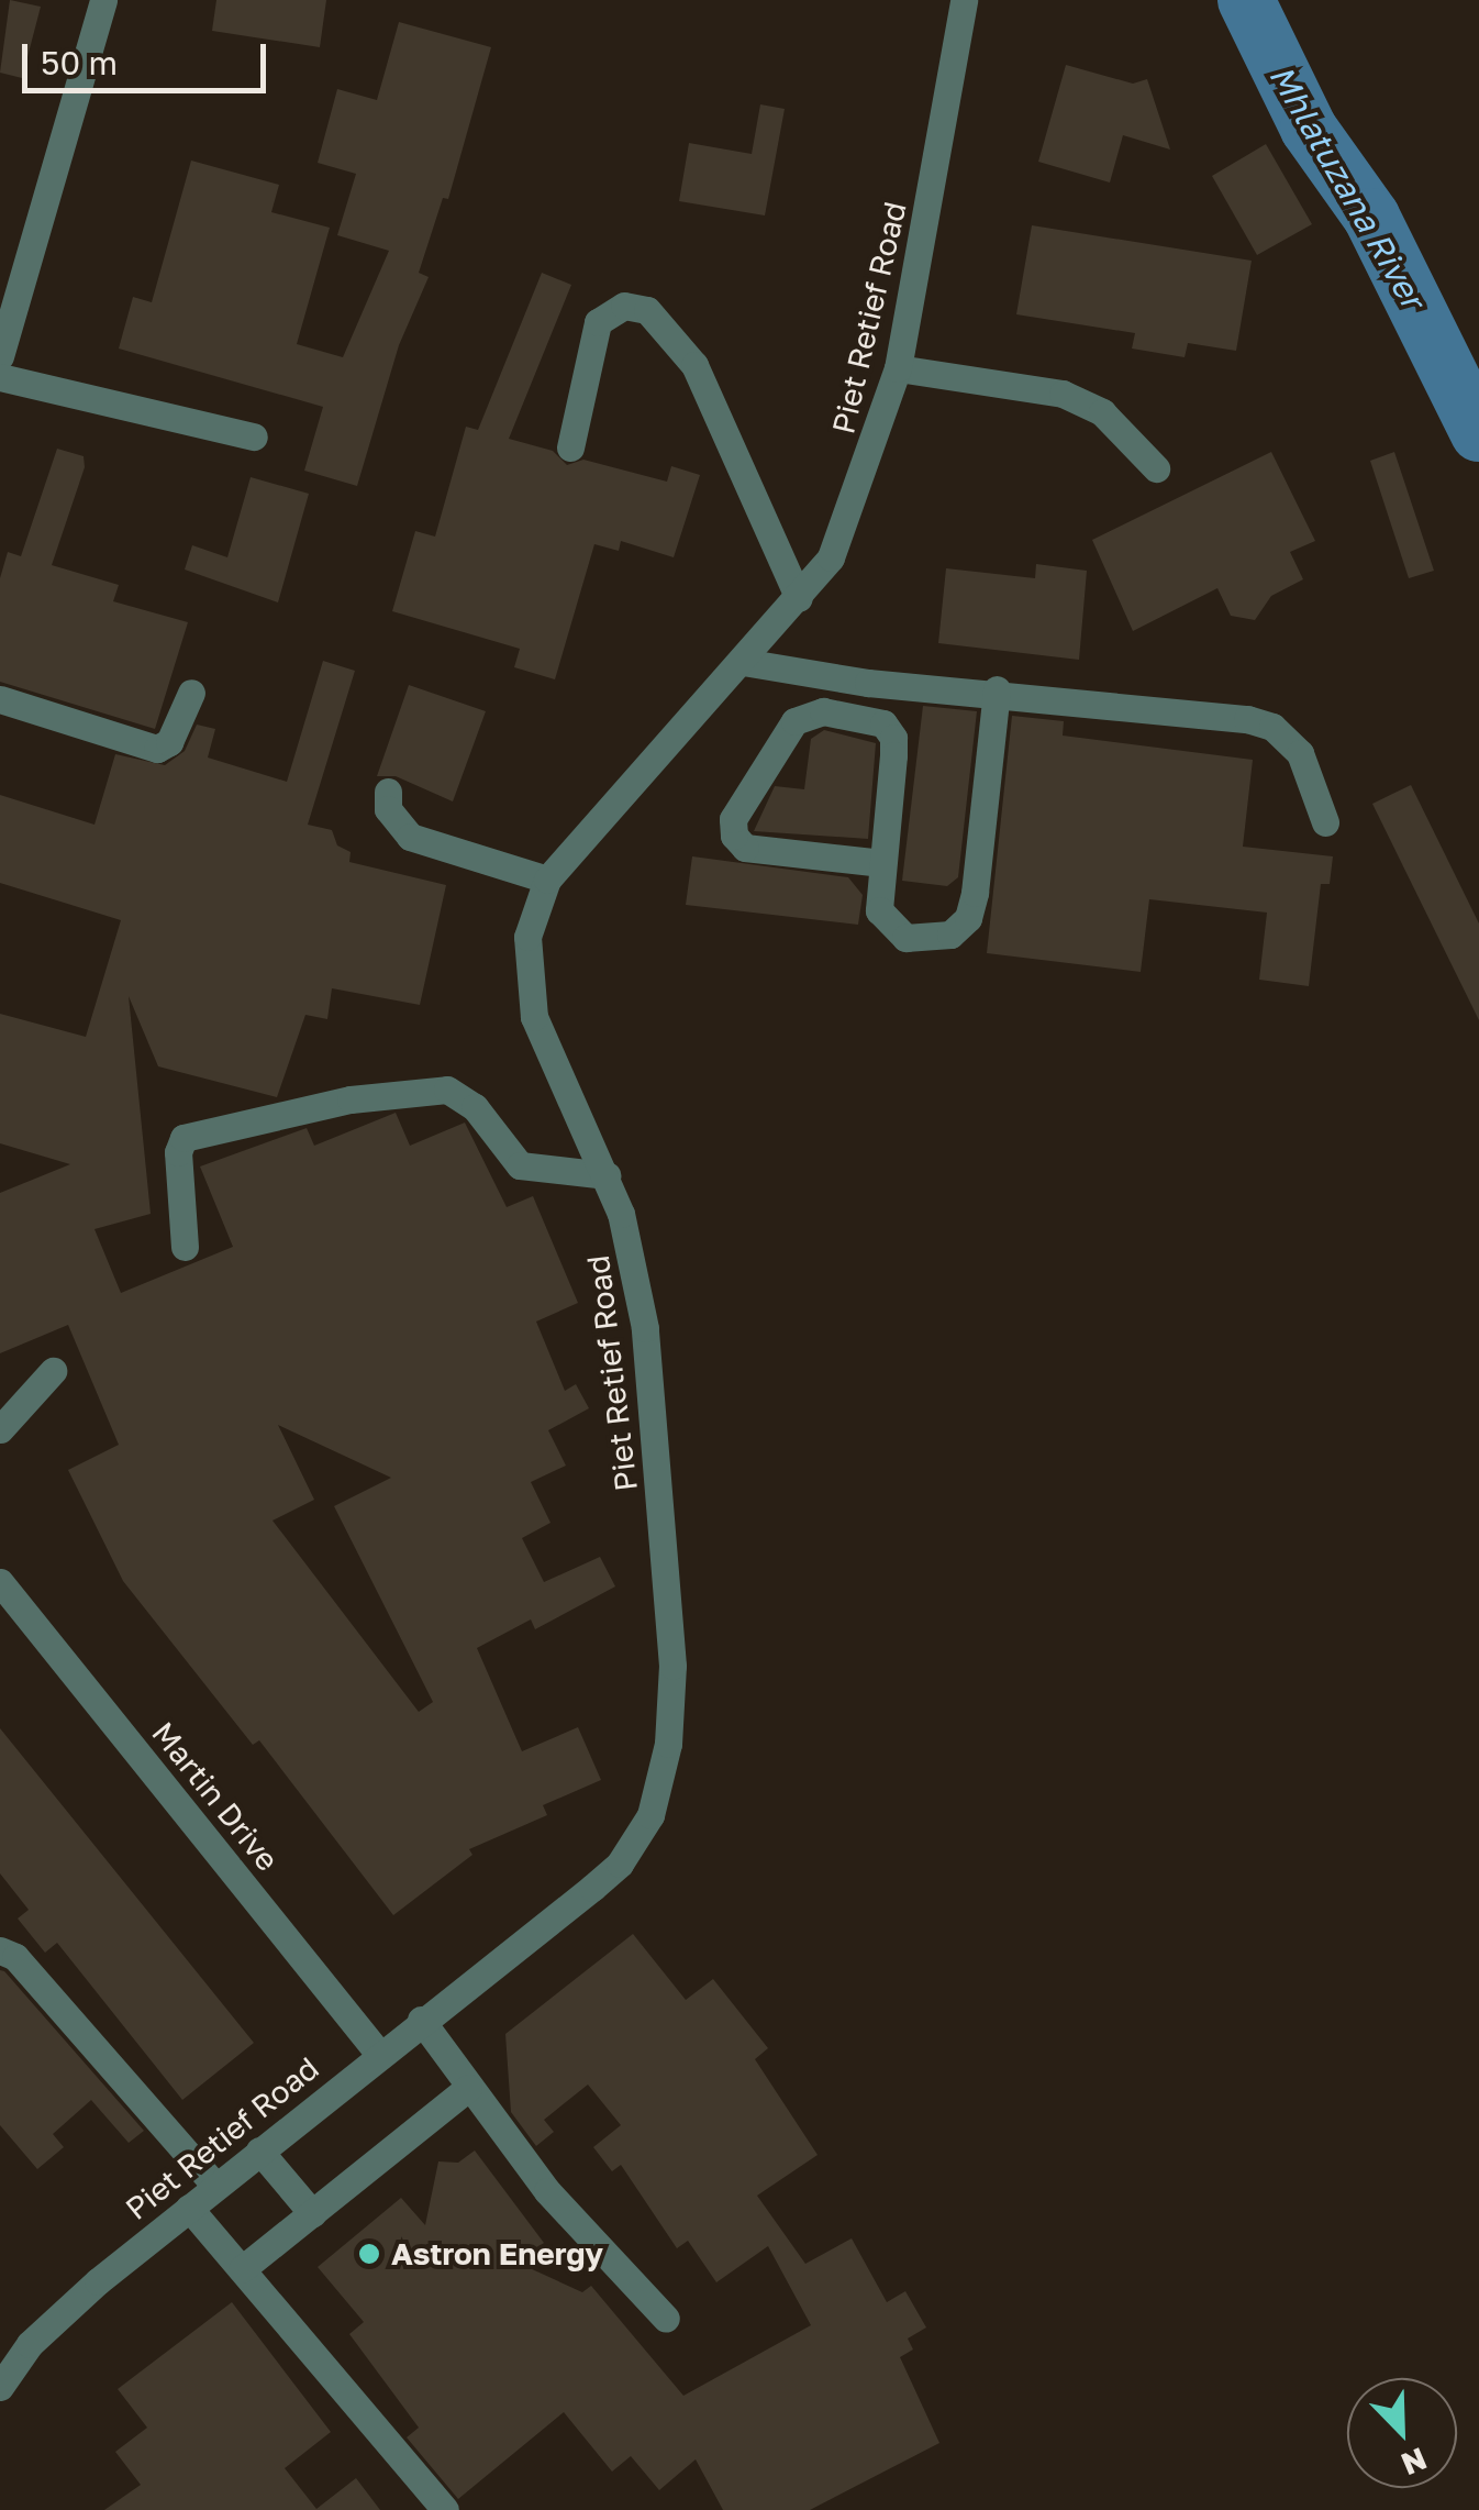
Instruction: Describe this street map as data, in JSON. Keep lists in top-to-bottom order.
{
  "streets": {
    "street": ["Piet Retief Road", "Martin Drive"]
  },
  "crossings": [
    ["Piet Retief Road", "Martin Drive"]
  ],
  "water": ["Mhlatuzana River"],
  "places": ["Astron Energy"],
  "scale_bar": "50 m",
  "north": "bottom right"
}
